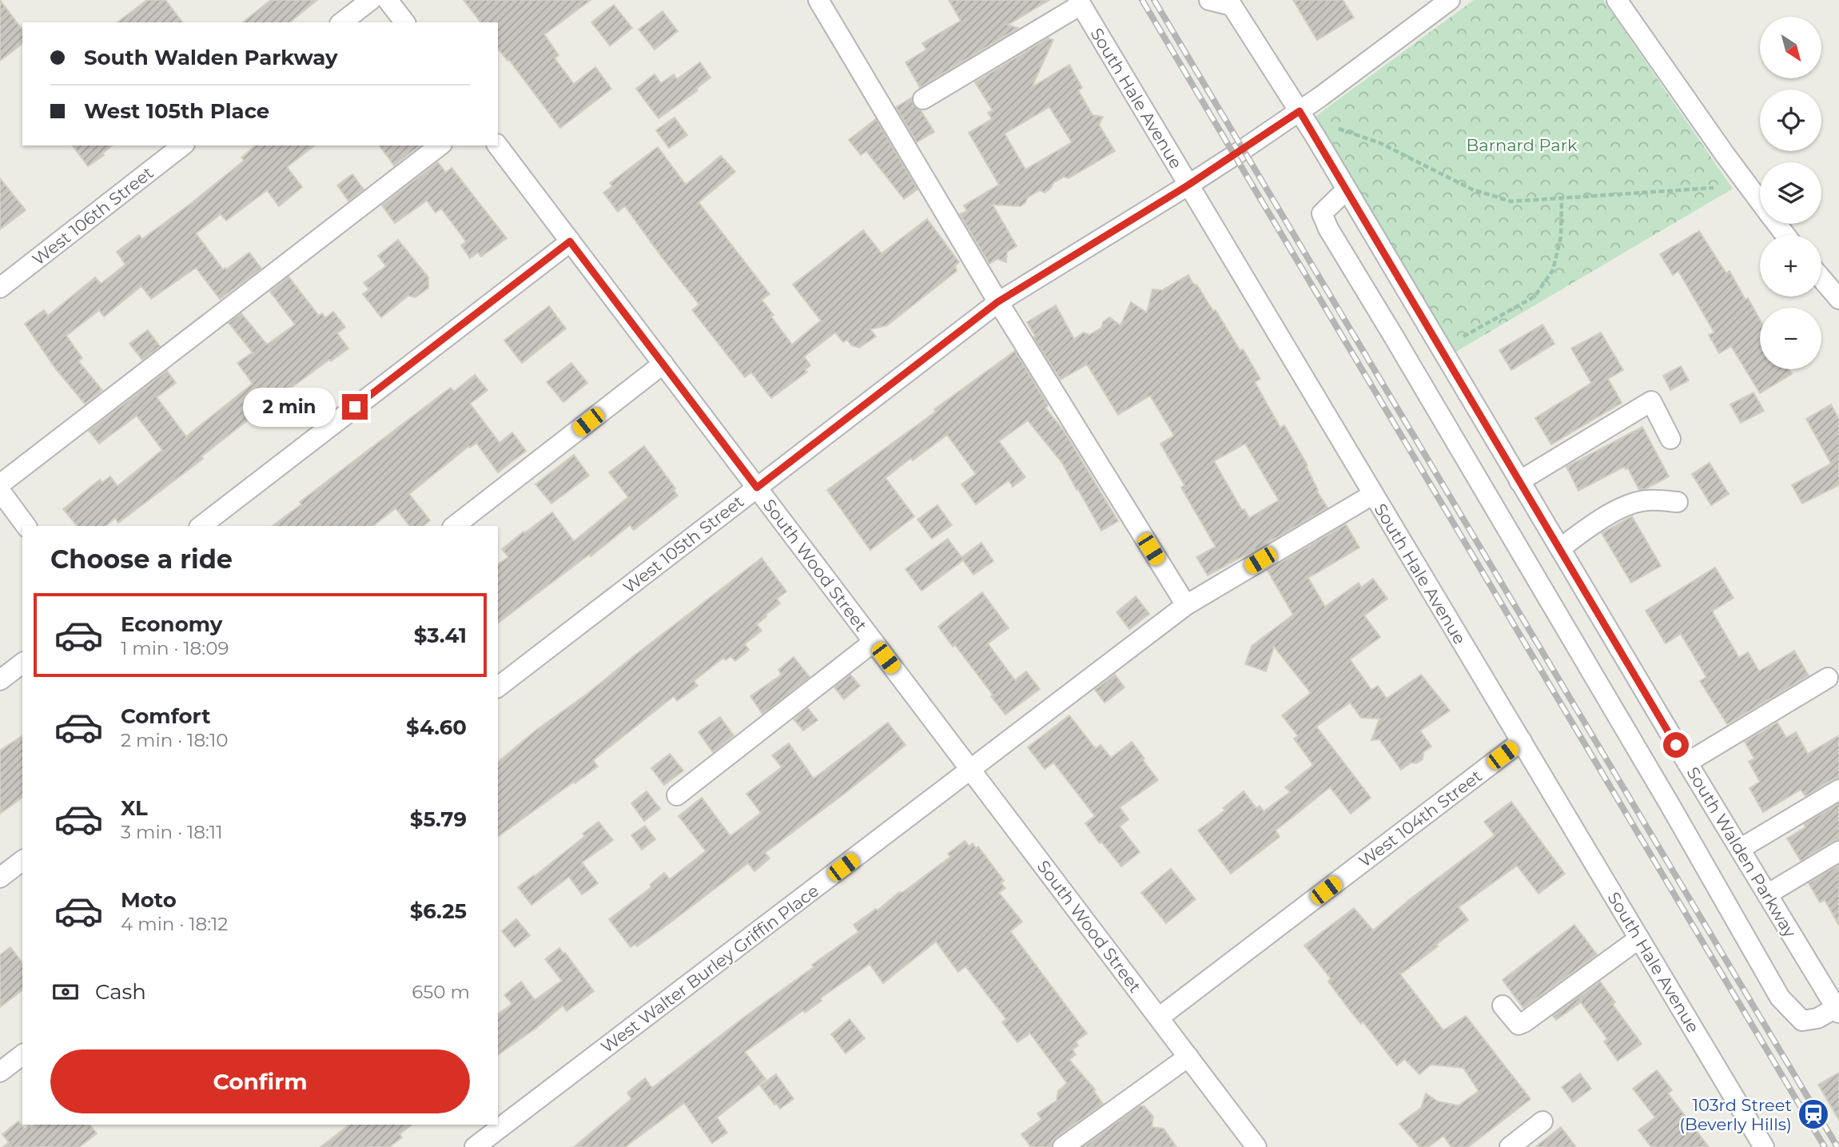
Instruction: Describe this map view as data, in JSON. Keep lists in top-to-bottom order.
{
  "streets": {
    "street": [
      "South Hale Avenue",
      "West 106th Street",
      "West 105th Street",
      "South Wood Street",
      "West 104th Street",
      "South Walden Parkway",
      "West Walter Burley Griffin Place"
    ]
  },
  "crossings": [
    ["South Hale Avenue", "West 105th Street"],
    ["South Hale Avenue", "West 104th Street"],
    ["South Hale Avenue", "West Walter Burley Griffin Place"],
    ["West 105th Street", "South Wood Street"],
    ["West 105th Street", "South Walden Parkway"],
    ["South Wood Street", "West 104th Street"],
    ["South Wood Street", "West Walter Burley Griffin Place"]
  ],
  "parks": ["Barnard Park"],
  "places": {
    "station": ["103rd Street (Beverly Hills)"]
  },
  "north": "bottom right",
  "page": {
    "map_buttons": ["+", "−"],
    "banner": ["South Walden Parkway", "West 105th Place"],
    "bubble": "2 min",
    "heading": "Choose a ride",
    "list": [
      {
        "name": "Economy",
        "note": "1 min · 18:09",
        "value": "$3.41"
      },
      {
        "name": "Comfort",
        "note": "2 min · 18:10",
        "value": "$4.60"
      },
      {
        "name": "XL",
        "note": "3 min · 18:11",
        "value": "$5.79"
      },
      {
        "name": "Moto",
        "note": "4 min · 18:12",
        "value": "$6.25"
      }
    ],
    "pay": ["Cash", "650 m"],
    "buttons": "Confirm"
  }
}
